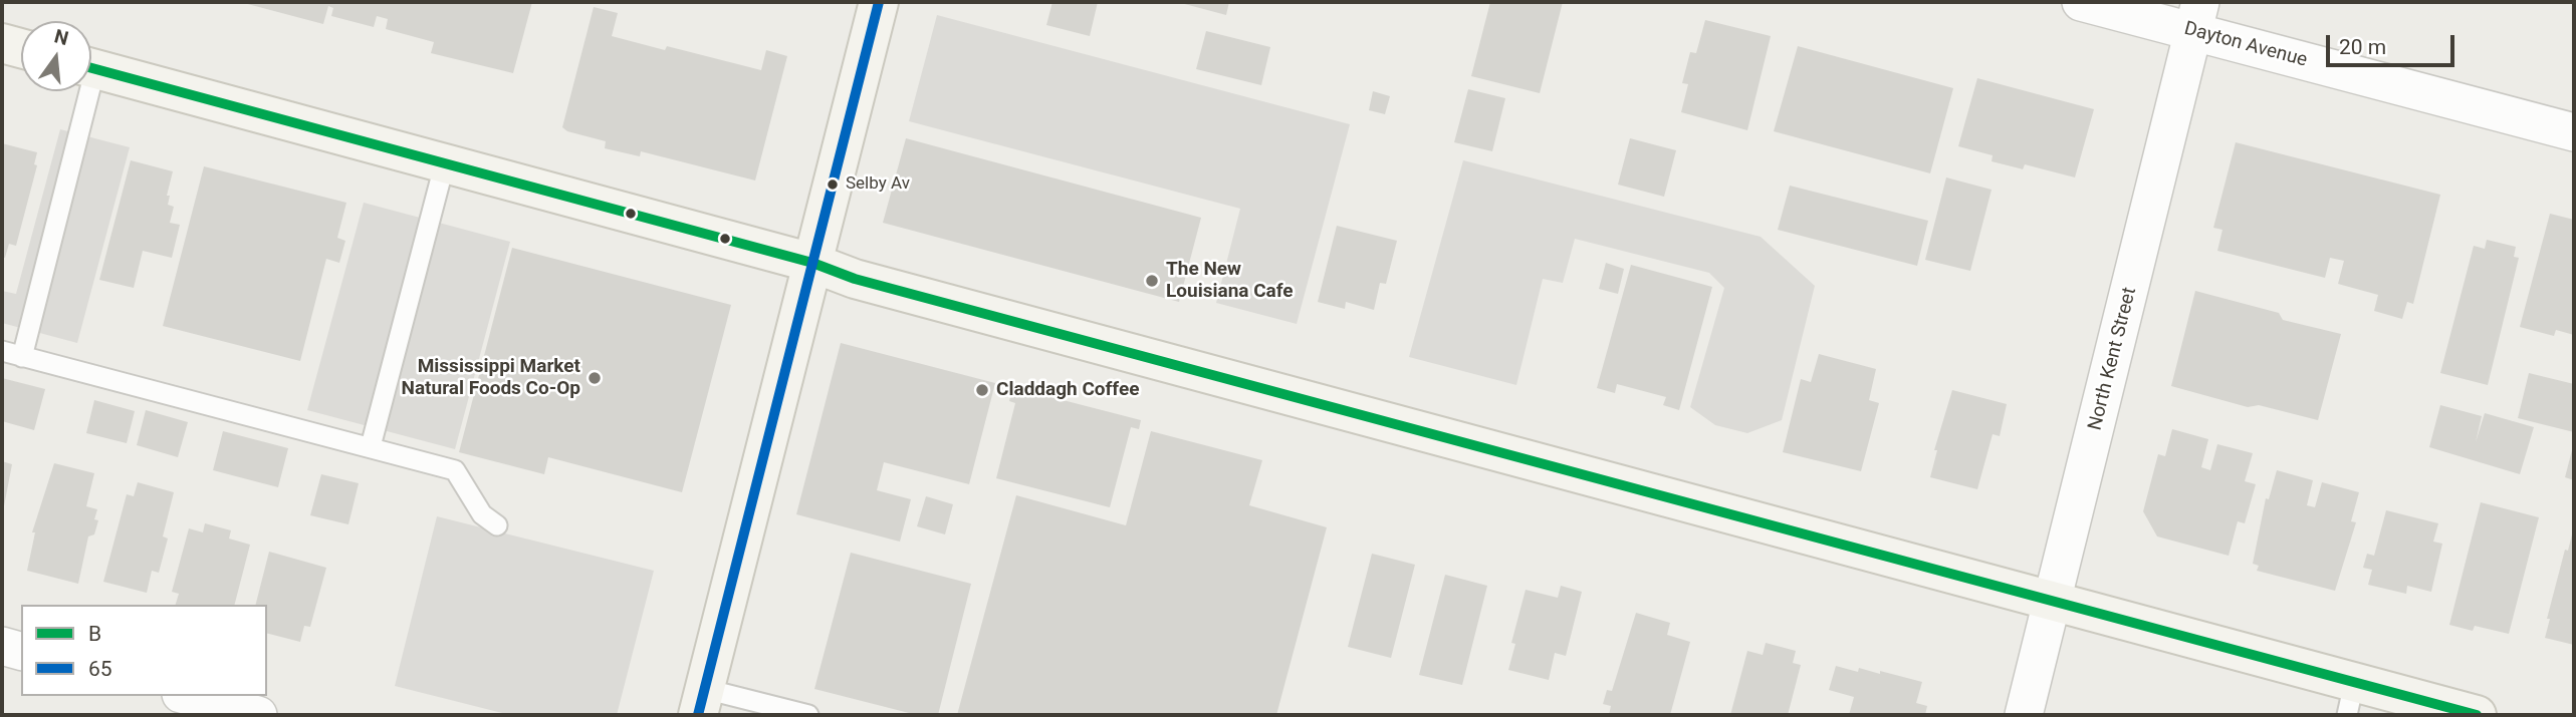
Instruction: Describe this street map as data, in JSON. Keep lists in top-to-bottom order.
{
  "streets": {
    "street": ["Dayton Avenue", "North Kent Street"]
  },
  "crossings": [
    ["Dayton Avenue", "North Kent Street"]
  ],
  "places": [
    "Selby Av",
    "The New Louisiana Cafe",
    "Mississippi Market Natural Foods Co-Op",
    "Claddagh Coffee"
  ],
  "lines": ["transit line 65", "transit line B"],
  "legend": ["B", "65"],
  "scale_bar": "20 m",
  "north": "top"
}
